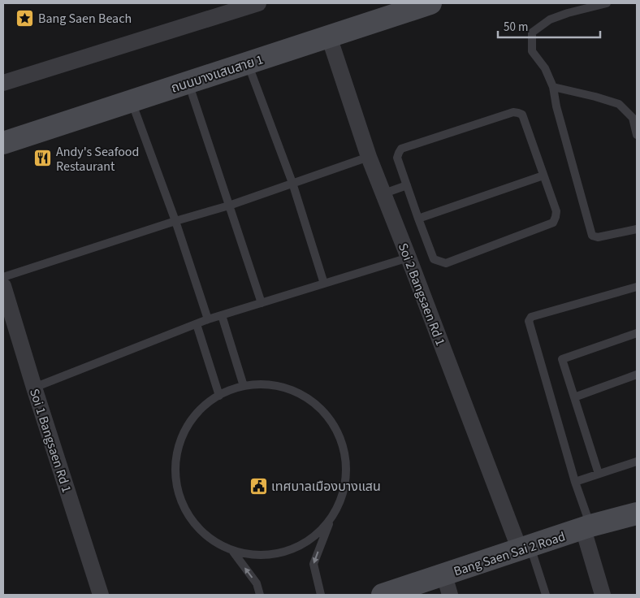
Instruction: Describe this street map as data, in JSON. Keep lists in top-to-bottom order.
{
  "streets": {
    "street": [
      "ถนนบางแสนสาย 1",
      "Soi 2 Bangsaen Rd 1",
      "Soi 1 Bangsaen Rd 1",
      "Bang Saen Sai 2 Road"
    ]
  },
  "crossings": [
    ["ถนนบางแสนสาย 1", "Soi 2 Bangsaen Rd 1"],
    ["Soi 2 Bangsaen Rd 1", "Bang Saen Sai 2 Road"]
  ],
  "places": {
    "place": ["Bang Saen Beach"],
    "restaurant": ["Andy's Seafood Restaurant"],
    "public building": ["เทศบาลเมืองบางแสน"]
  },
  "scale_bar": "50 m"
}
